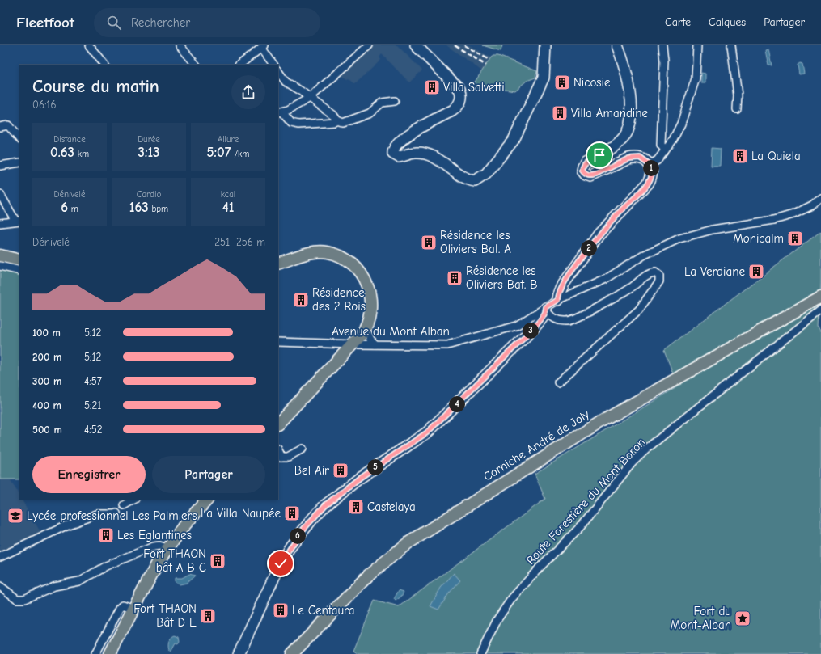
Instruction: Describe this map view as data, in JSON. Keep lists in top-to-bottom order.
{
  "streets": {
    "main road": ["Corniche André de Joly"],
    "street": ["Avenue du Mont Alban", "Route Forestière du Mont Boron"]
  },
  "places": {
    "building": [
      "Nicosie",
      "Villa Salvetti",
      "Villa Amandine",
      "La Quieta",
      "Monicalm",
      "Résidence les Oliviers Bat. A",
      "La Verdiane",
      "Résidence les Oliviers Bat. B",
      "Résidence des 2 Rois",
      "Bel Air",
      "Castelaya",
      "La Villa Naupée",
      "Les Eglantines",
      "Fort THAON bât A B C",
      "Le Centaura",
      "Fort THAON Bât D E"
    ],
    "school or university": ["Lycée professionnel Les Palmiers"],
    "place": ["Fort du Mont-Alban"]
  },
  "page": {
    "header": "Fleetfoot",
    "search": "Rechercher",
    "nav": ["Carte", "Calques", "Partager"],
    "heading": ["Course du matin", "06:16"],
    "stats": [
      ["Distance", "0.63 km"],
      ["Durée", "3:13"],
      ["Allure", "5:07 /km"],
      ["Dénivelé", "6 m"],
      ["Cardio", "163 bpm"],
      ["kcal", "41"]
    ],
    "pins": [
      "1",
      "2",
      "3",
      "4",
      "5",
      "6"
    ],
    "chart": ["Dénivelé", "251–256 m"],
    "list": [
      {
        "name": "100 m",
        "note": "5:12"
      },
      {
        "name": "200 m",
        "note": "5:12"
      },
      {
        "name": "300 m",
        "note": "4:57"
      },
      {
        "name": "400 m",
        "note": "5:21"
      },
      {
        "name": "500 m",
        "note": "4:52"
      }
    ],
    "buttons": ["Enregistrer", "Partager"]
  }
}
